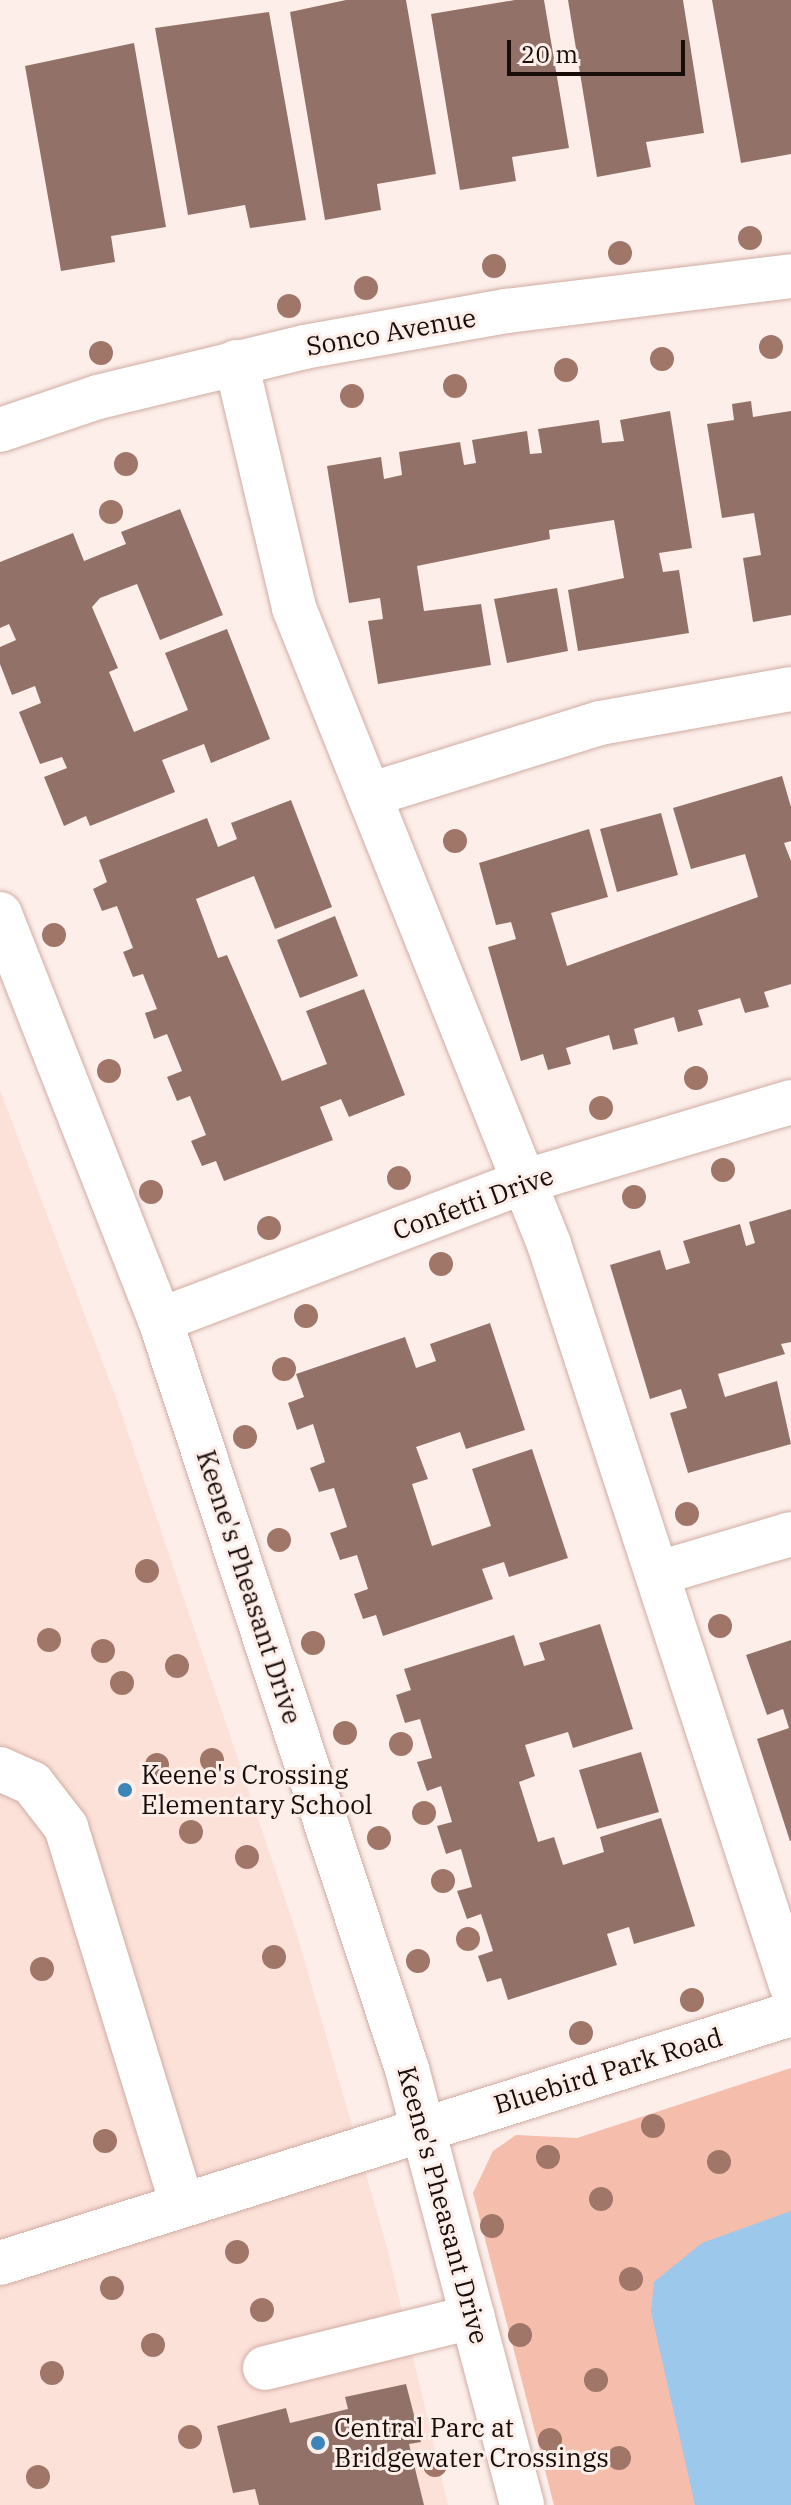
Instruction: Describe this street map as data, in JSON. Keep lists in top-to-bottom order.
{
  "streets": {
    "street": [
      "Sonco Avenue",
      "Confetti Drive",
      "Keene's Pheasant Drive",
      "Bluebird Park Road"
    ]
  },
  "crossings": [
    ["Confetti Drive", "Keene's Pheasant Drive"],
    ["Keene's Pheasant Drive", "Bluebird Park Road"]
  ],
  "places": ["Keene's Crossing Elementary School", "Central Parc at Bridgewater Crossings"],
  "scale_bar": "20 m"
}
